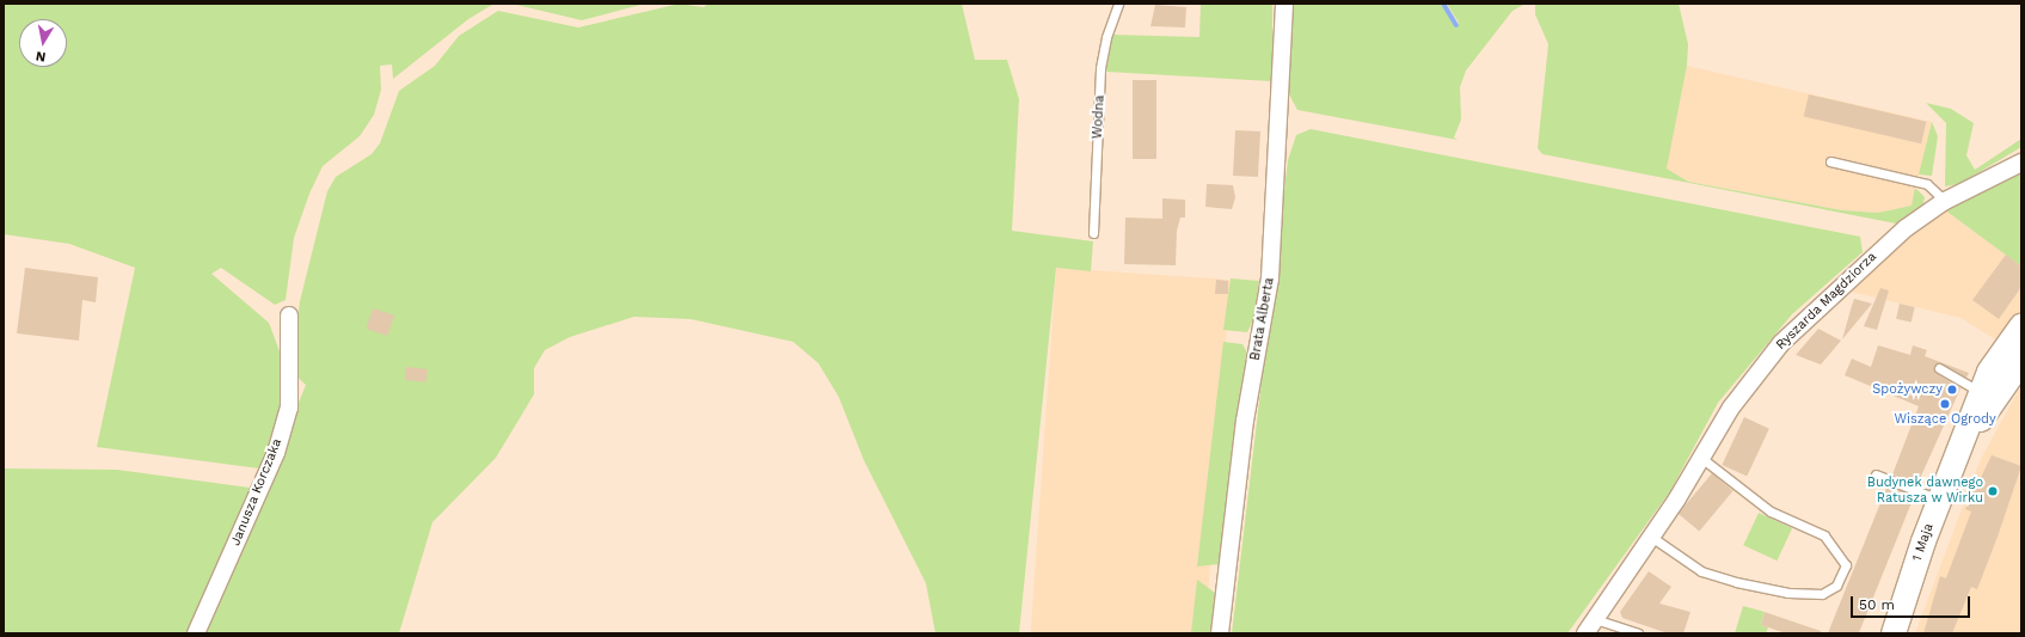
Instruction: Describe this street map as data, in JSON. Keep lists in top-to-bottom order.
{
  "streets": {
    "street": [
      "Ryszarda Magdziorza",
      "Brata Alberta",
      "Janusza Korczaka",
      "1 Maja"
    ],
    "lane": ["Wodna"]
  },
  "places": ["Spożywczy", "Wiszące Ogrody", "Budynek dawnego Ratusza w Wirku"],
  "scale_bar": "50 m",
  "north": "bottom"
}
